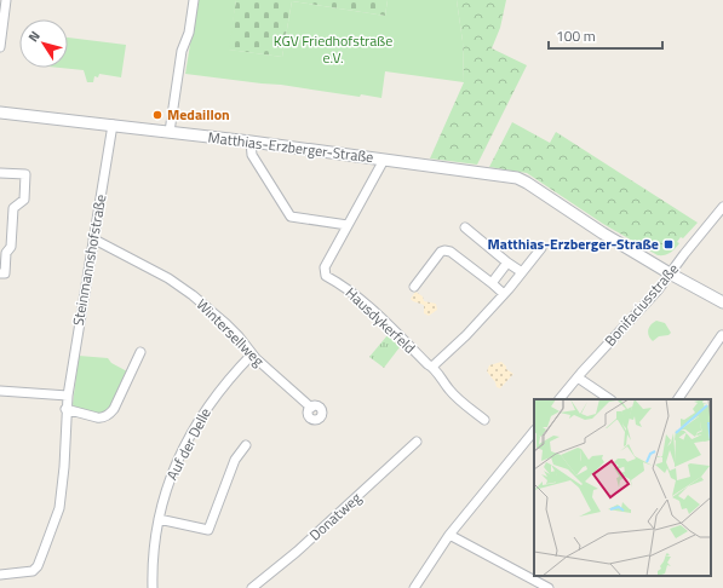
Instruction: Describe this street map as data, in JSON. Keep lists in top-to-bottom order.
{
  "streets": {
    "street": [
      "Matthias-Erzberger-Straße",
      "Steinmannshofstraße",
      "Bonifaciusstraße",
      "Hausdykerfeld",
      "Wintersellweg",
      "Auf der Delle",
      "Donatweg"
    ]
  },
  "crossings": [
    ["Matthias-Erzberger-Straße", "Steinmannshofstraße"],
    ["Matthias-Erzberger-Straße", "Bonifaciusstraße"],
    ["Matthias-Erzberger-Straße", "Hausdykerfeld"],
    ["Steinmannshofstraße", "Wintersellweg"],
    ["Wintersellweg", "Auf der Delle"]
  ],
  "parks": ["KGV Friedhofstraße e.V."],
  "places": {
    "other": ["Medaillon"],
    "transit": ["Matthias-Erzberger-Straße"]
  },
  "scale_bar": "100 m",
  "north": "top left"
}
